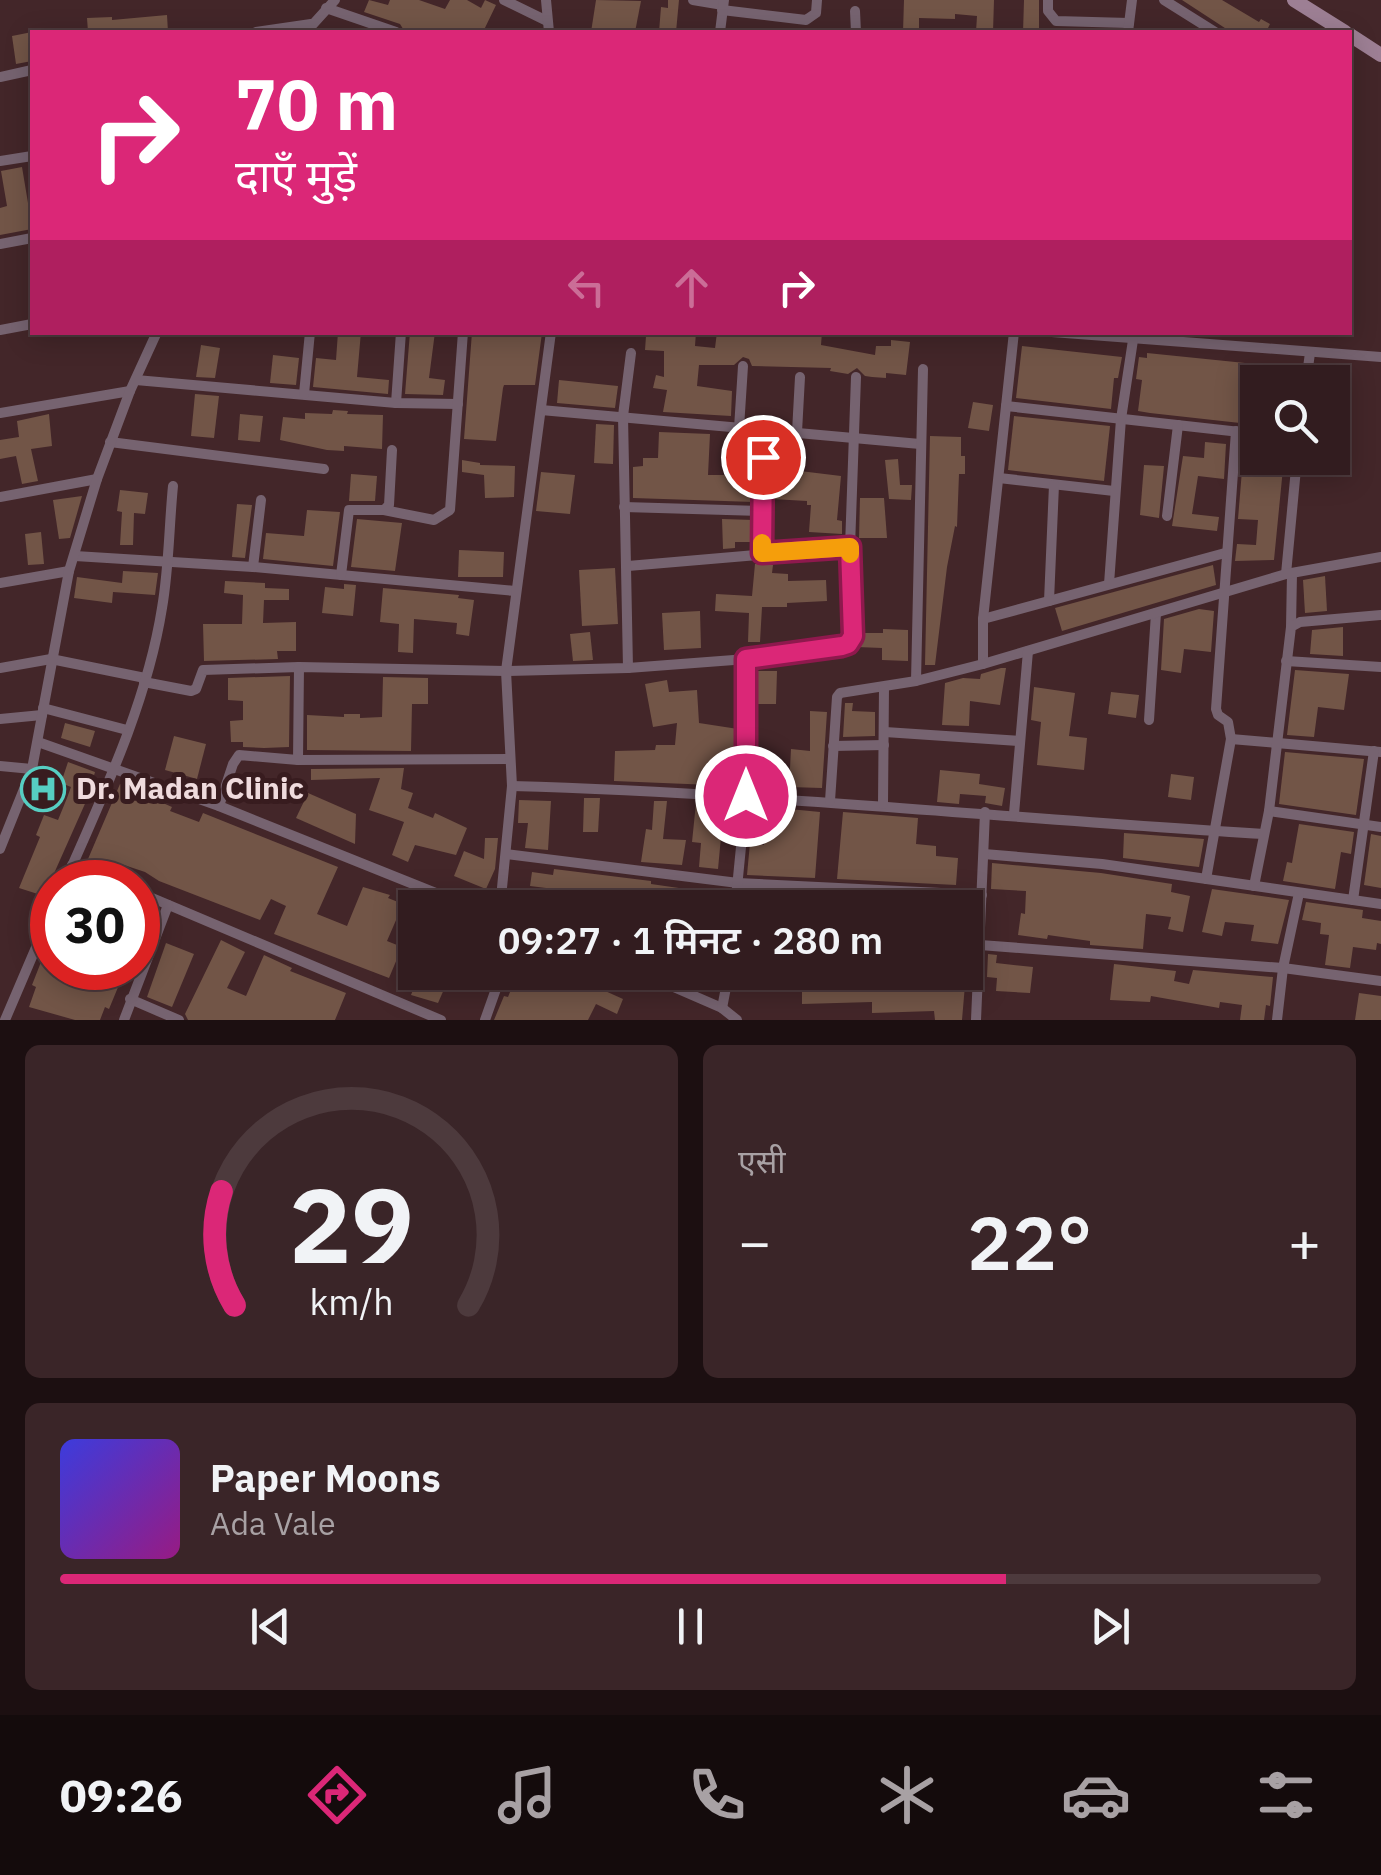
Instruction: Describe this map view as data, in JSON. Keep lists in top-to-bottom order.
{
  "places": {
    "hospital": ["Dr. Madan Clinic"]
  },
  "page": {
    "turn": ["70 m", "दाएँ मुड़ें"],
    "limit": "30",
    "trip": "09:27 · 1 मिनट · 280 m",
    "tile": "एसी",
    "heat": ["−", "22°", "+"],
    "song": ["Paper Moons", "Ada Vale"],
    "tabs": "09:26",
    "gauge": ["29", "km/h"]
  }
}
